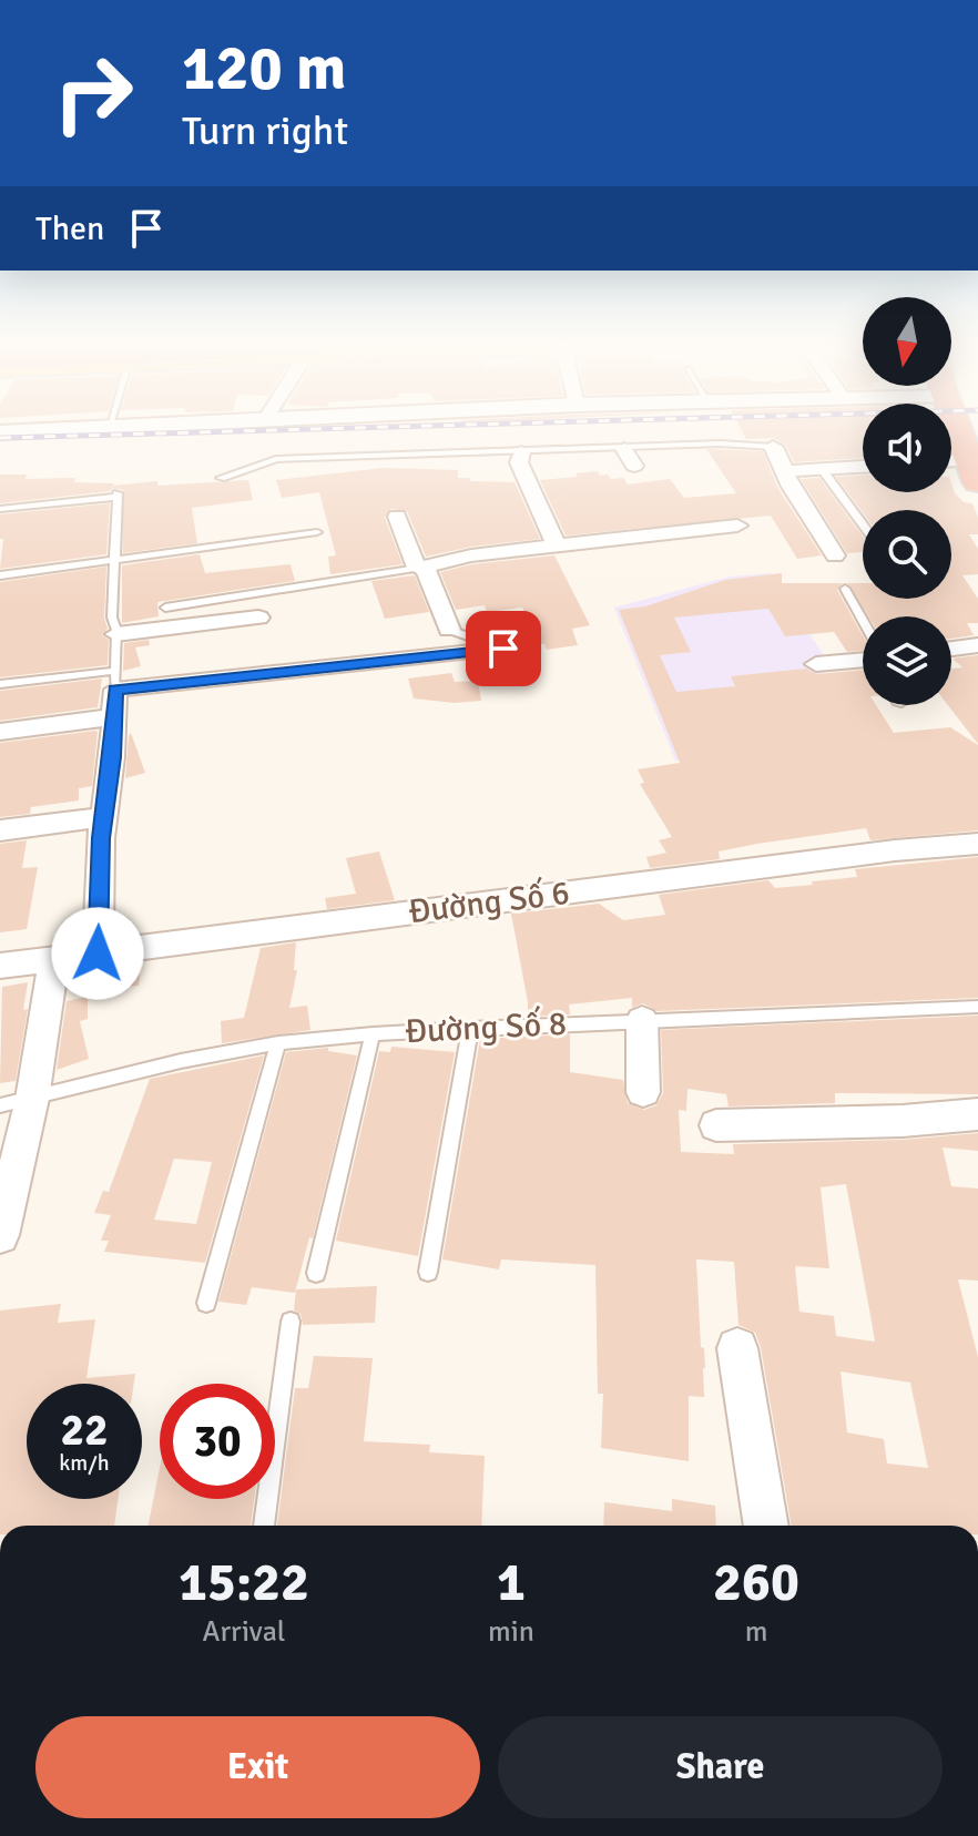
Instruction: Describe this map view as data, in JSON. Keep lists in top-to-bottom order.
{
  "streets": {
    "street": ["Đường Số 6"],
    "lane": ["Đường Số 8"]
  },
  "north": "bottom",
  "page": {
    "turn": ["120 m", "Turn right"],
    "then": "Then",
    "speed": "22 km/h",
    "limit": "30",
    "eta": [
      "15:22",
      "Arrival",
      "1",
      "min",
      "260",
      "m"
    ],
    "buttons": ["Exit", "Share"]
  }
}
